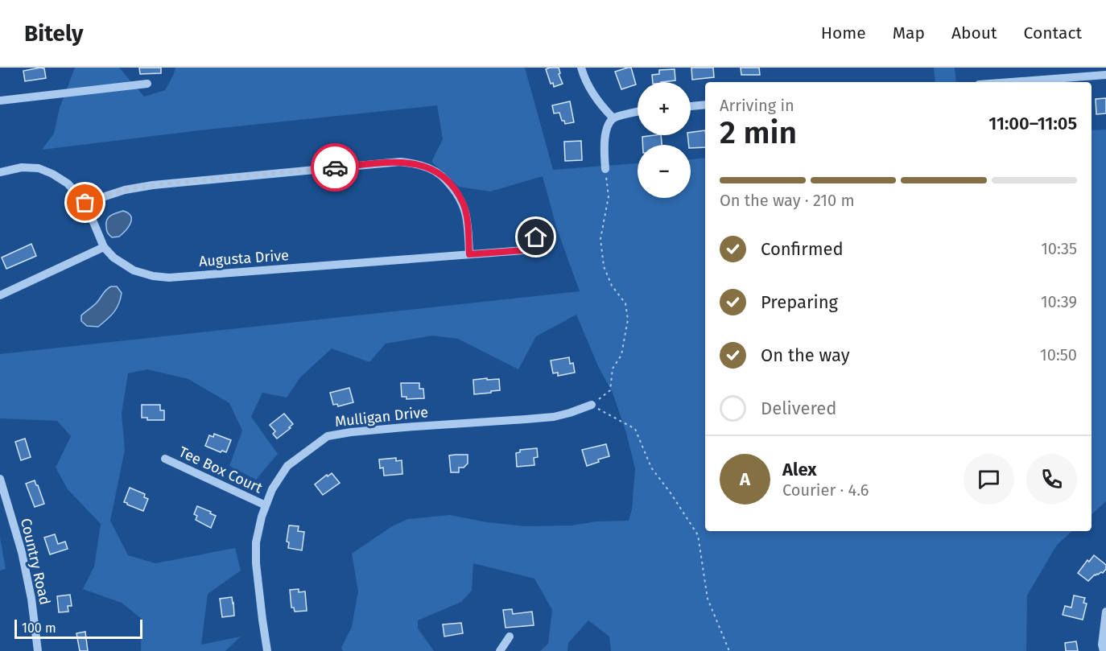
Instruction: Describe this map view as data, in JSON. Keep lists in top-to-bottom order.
{
  "streets": {
    "street": [
      "Augusta Drive",
      "Mulligan Drive",
      "Tee Box Court",
      "Country Road"
    ]
  },
  "crossings": [
    ["Mulligan Drive", "Tee Box Court"]
  ],
  "scale_bar": "100 m",
  "page": {
    "header": "Bitely",
    "nav": [
      "Home",
      "Map",
      "About",
      "Contact"
    ],
    "map_buttons": ["+", "−"],
    "heading": ["2 min", "Arriving in", "11:00–11:05"],
    "panel": ["Alex", "Courier · 4.6"],
    "bar": "On the way · 210 m",
    "list": [
      ["Confirmed", "10:35"],
      ["Preparing", "10:39"],
      ["On the way", "10:50"],
      "Delivered"
    ],
    "round": "A",
    "scale": "100 m"
  }
}
